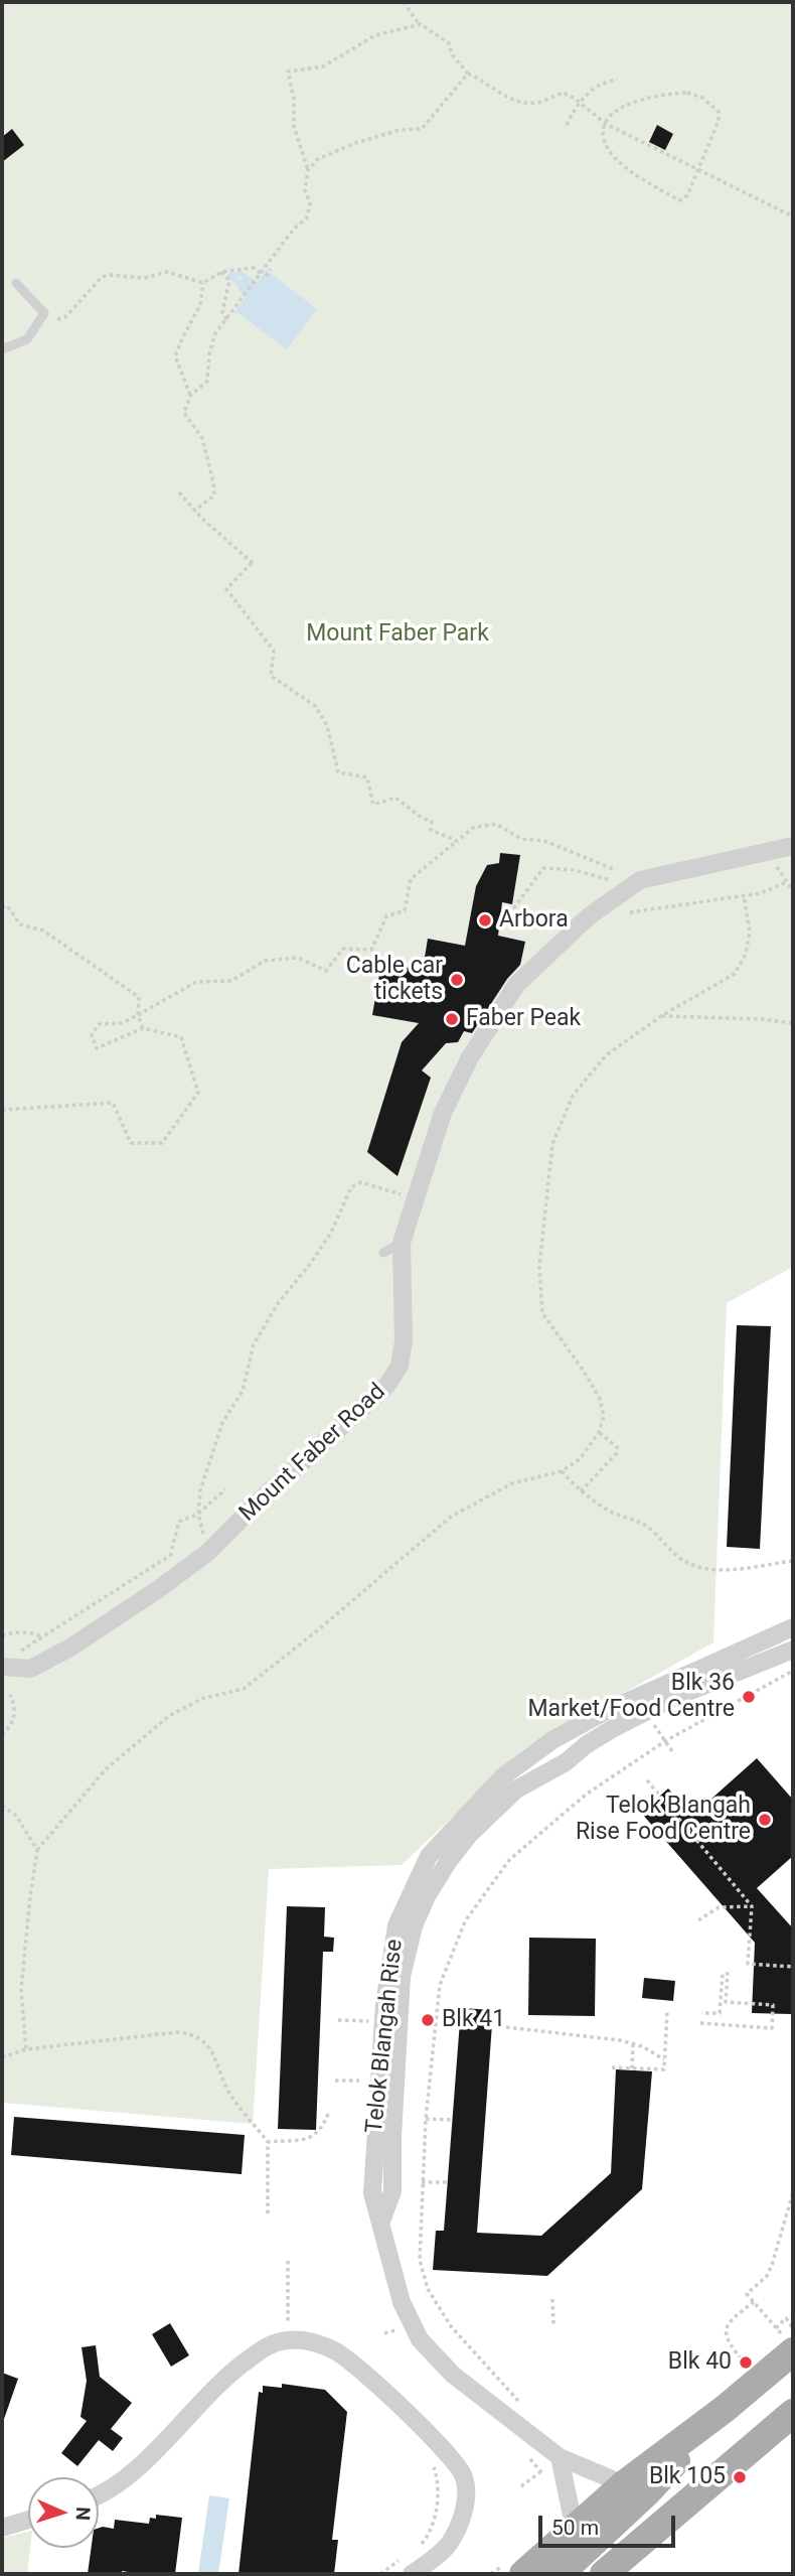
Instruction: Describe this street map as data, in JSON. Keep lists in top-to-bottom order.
{
  "streets": {
    "street": ["Mount Faber Road", "Telok Blangah Rise"]
  },
  "parks": ["Mount Faber Park"],
  "places": [
    "Arbora",
    "Cable car tickets",
    "Faber Peak",
    "Blk 36 Market/Food Centre",
    "Telok Blangah Rise Food Centre",
    "Blk 41",
    "Blk 40",
    "Blk 105"
  ],
  "scale_bar": "50 m",
  "north": "right"
}
